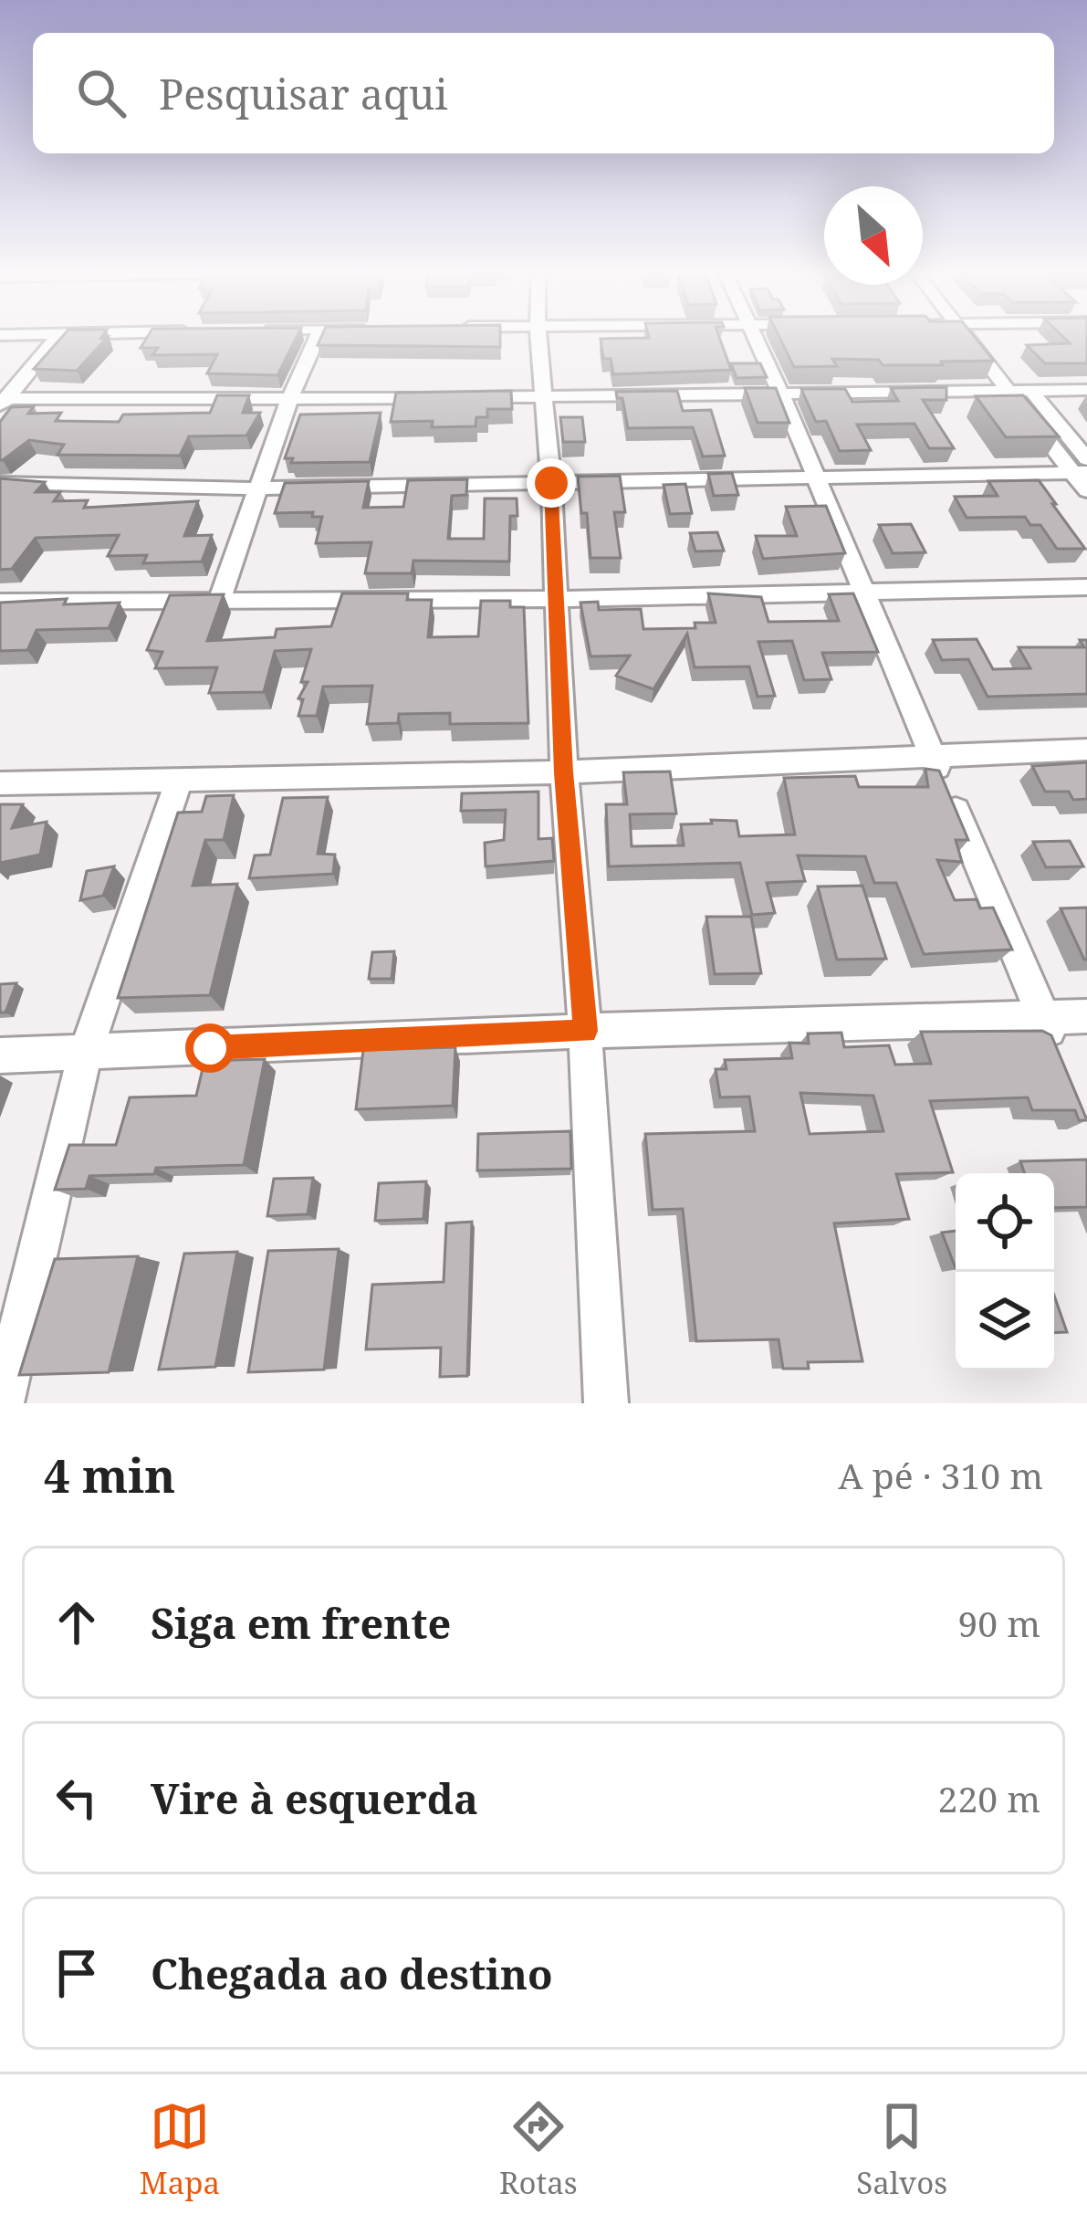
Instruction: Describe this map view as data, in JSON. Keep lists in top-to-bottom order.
{
  "north": "bottom right",
  "page": {
    "search": "Pesquisar aqui",
    "heading": ["4 min", "A pé · 310 m"],
    "list": [
      ["Siga em frente", "90 m"],
      ["Vire à esquerda", "220 m"],
      "Chegada ao destino"
    ],
    "nav": ["Mapa", "Rotas", "Salvos"]
  }
}
